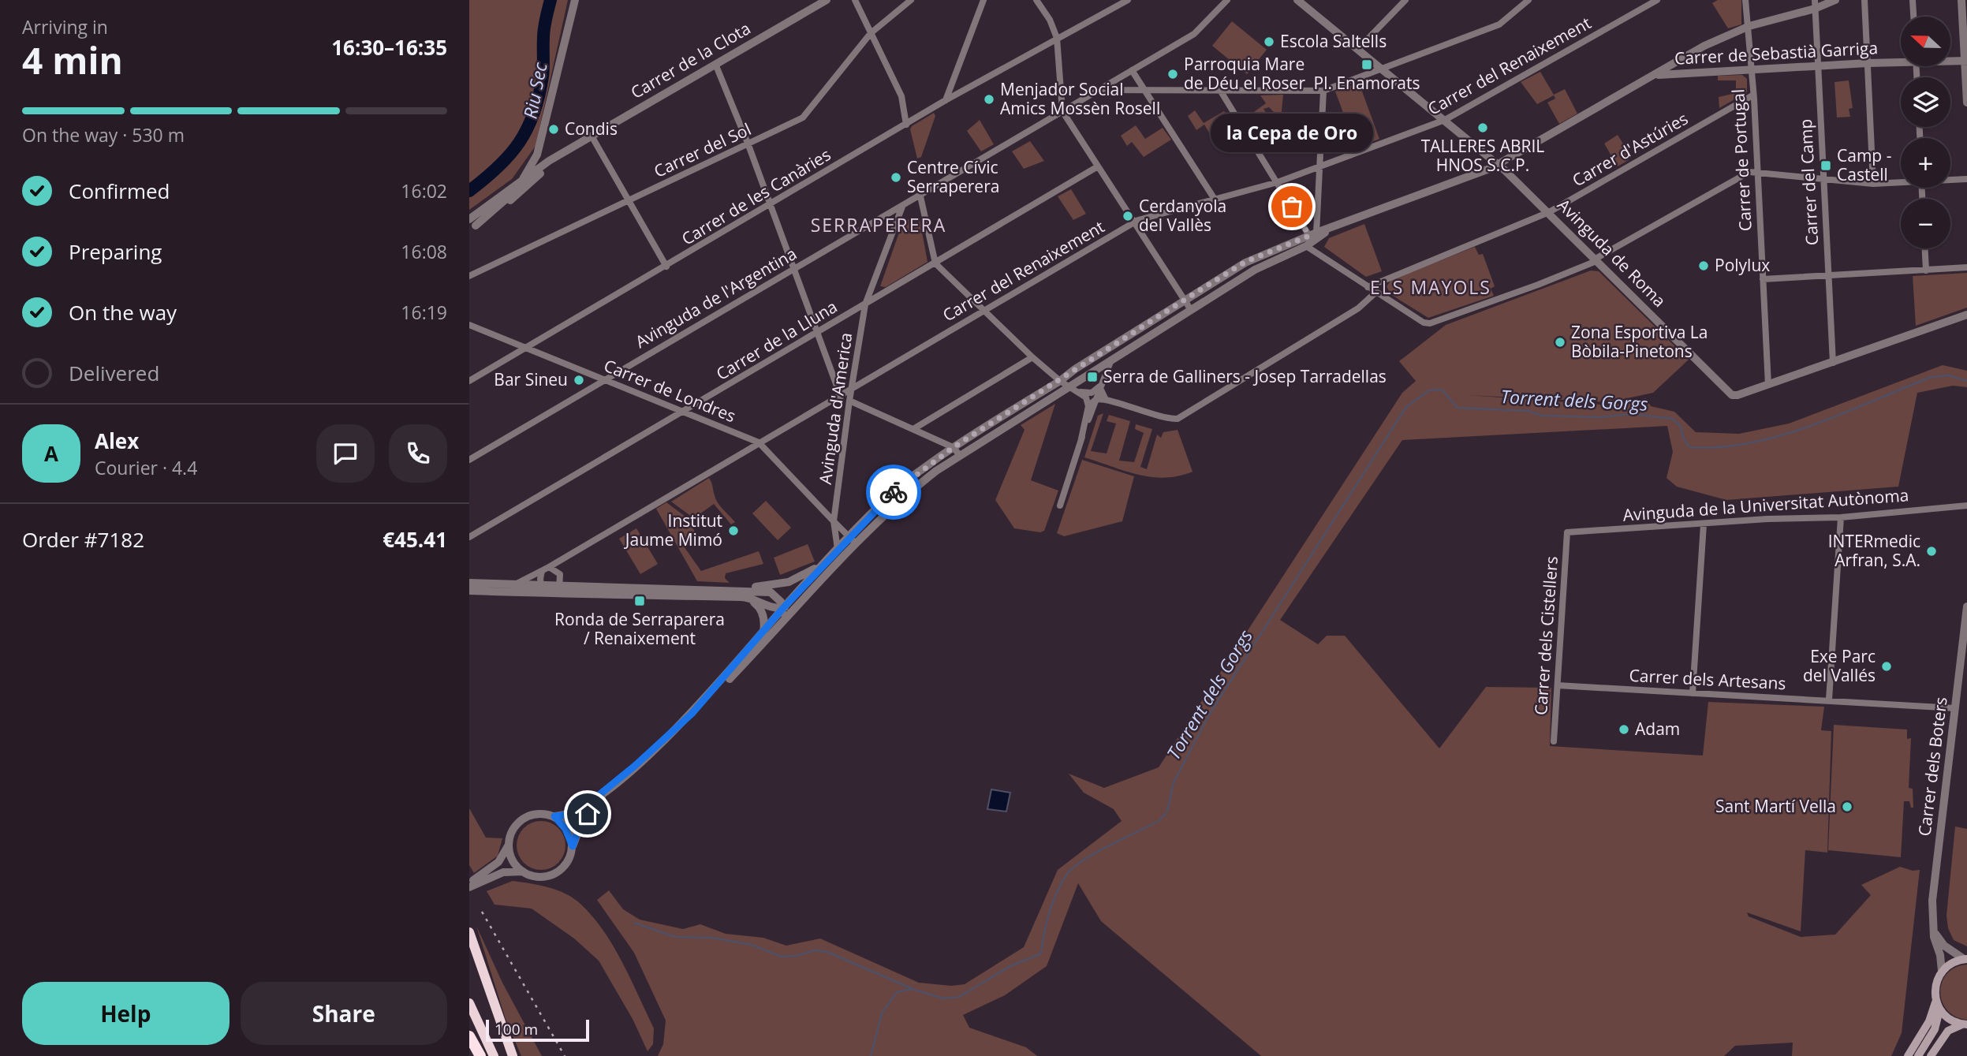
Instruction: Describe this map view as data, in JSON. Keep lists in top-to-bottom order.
{
  "streets": {
    "street": [
      "Carrer de Sebastià Garriga",
      "Carrer de la Clota",
      "Carrer del Renaixement",
      "Carrer d'Astúries",
      "Carrer del Sol",
      "Carrer de Portugal",
      "Carrer del Camp",
      "Carrer de les Canàries",
      "Avinguda de Roma",
      "Avinguda de l'Argentina",
      "Carrer de la Lluna",
      "Carrer de Londres",
      "Avinguda d'America",
      "Avinguda de la Universitat Autònoma",
      "Carrer dels Cistellers",
      "Carrer dels Artesans",
      "Carrer dels Boters"
    ]
  },
  "crossings": [
    ["Carrer de Sebastià Garriga", "Carrer de Portugal"],
    ["Carrer de Sebastià Garriga", "Carrer del Camp"],
    ["Carrer del Renaixement", "Avinguda de Roma"],
    ["Carrer del Renaixement", "Carrer de Londres"],
    ["Carrer del Renaixement", "Avinguda d'America"],
    ["Carrer d'Astúries", "Carrer de Portugal"],
    ["Carrer d'Astúries", "Avinguda de Roma"],
    ["Carrer de Portugal", "Avinguda de Roma"],
    ["Carrer del Camp", "Avinguda de Roma"],
    ["Carrer de les Canàries", "Carrer de Londres"],
    ["Avinguda de l'Argentina", "Carrer de Londres"],
    ["Avinguda de l'Argentina", "Avinguda d'America"],
    ["Carrer de la Lluna", "Carrer de Londres"],
    ["Carrer de la Lluna", "Avinguda d'America"],
    ["Carrer de Londres", "Avinguda d'America"],
    ["Avinguda de la Universitat Autònoma", "Carrer dels Cistellers"],
    ["Carrer dels Cistellers", "Carrer dels Artesans"],
    ["Carrer dels Artesans", "Carrer dels Boters"]
  ],
  "districts": ["SERRAPERERA", "ELS MAYOLS"],
  "water": ["Riu Sec", "Torrent dels Gorgs"],
  "places": {
    "other": [
      "Escola Saltells",
      "Parroquia Mare de Déu el Roser",
      "Menjador Social Amics Mossèn Rosell",
      "TALLERES ABRIL HNOS S.C.P.",
      "Condis",
      "Centre Cívic Serraperera",
      "la Cepa de Oro",
      "Cerdanyola del Vallès",
      "Polylux",
      "Zona Esportiva La Bòbila-Pinetons",
      "Bar Sineu",
      "Institut Jaume Mimó",
      "INTERmedic Arfran, S.A.",
      "Exe Parc del Vallés",
      "Adam",
      "Sant Martí Vella"
    ],
    "transit": [
      "Pl. Enamorats",
      "Camp - Castell",
      "Serra de Galliners - Josep Tarradellas",
      "Ronda de Serraparera / Renaixement"
    ]
  },
  "scale_bar": "100 m",
  "north": "left",
  "page": {
    "heading": ["4 min", "Arriving in", "16:30–16:35"],
    "panel": [
      "Alex",
      "Courier · 4.4",
      "Order #7182",
      "€45.41"
    ],
    "map_buttons": ["+", "−"],
    "bar": "On the way · 530 m",
    "bubble": "la Cepa de Oro",
    "list": [
      ["Confirmed", "16:02"],
      ["Preparing", "16:08"],
      ["On the way", "16:19"],
      "Delivered"
    ],
    "round": "A",
    "buttons": ["Help", "Share"],
    "scale": "100 m"
  }
}
